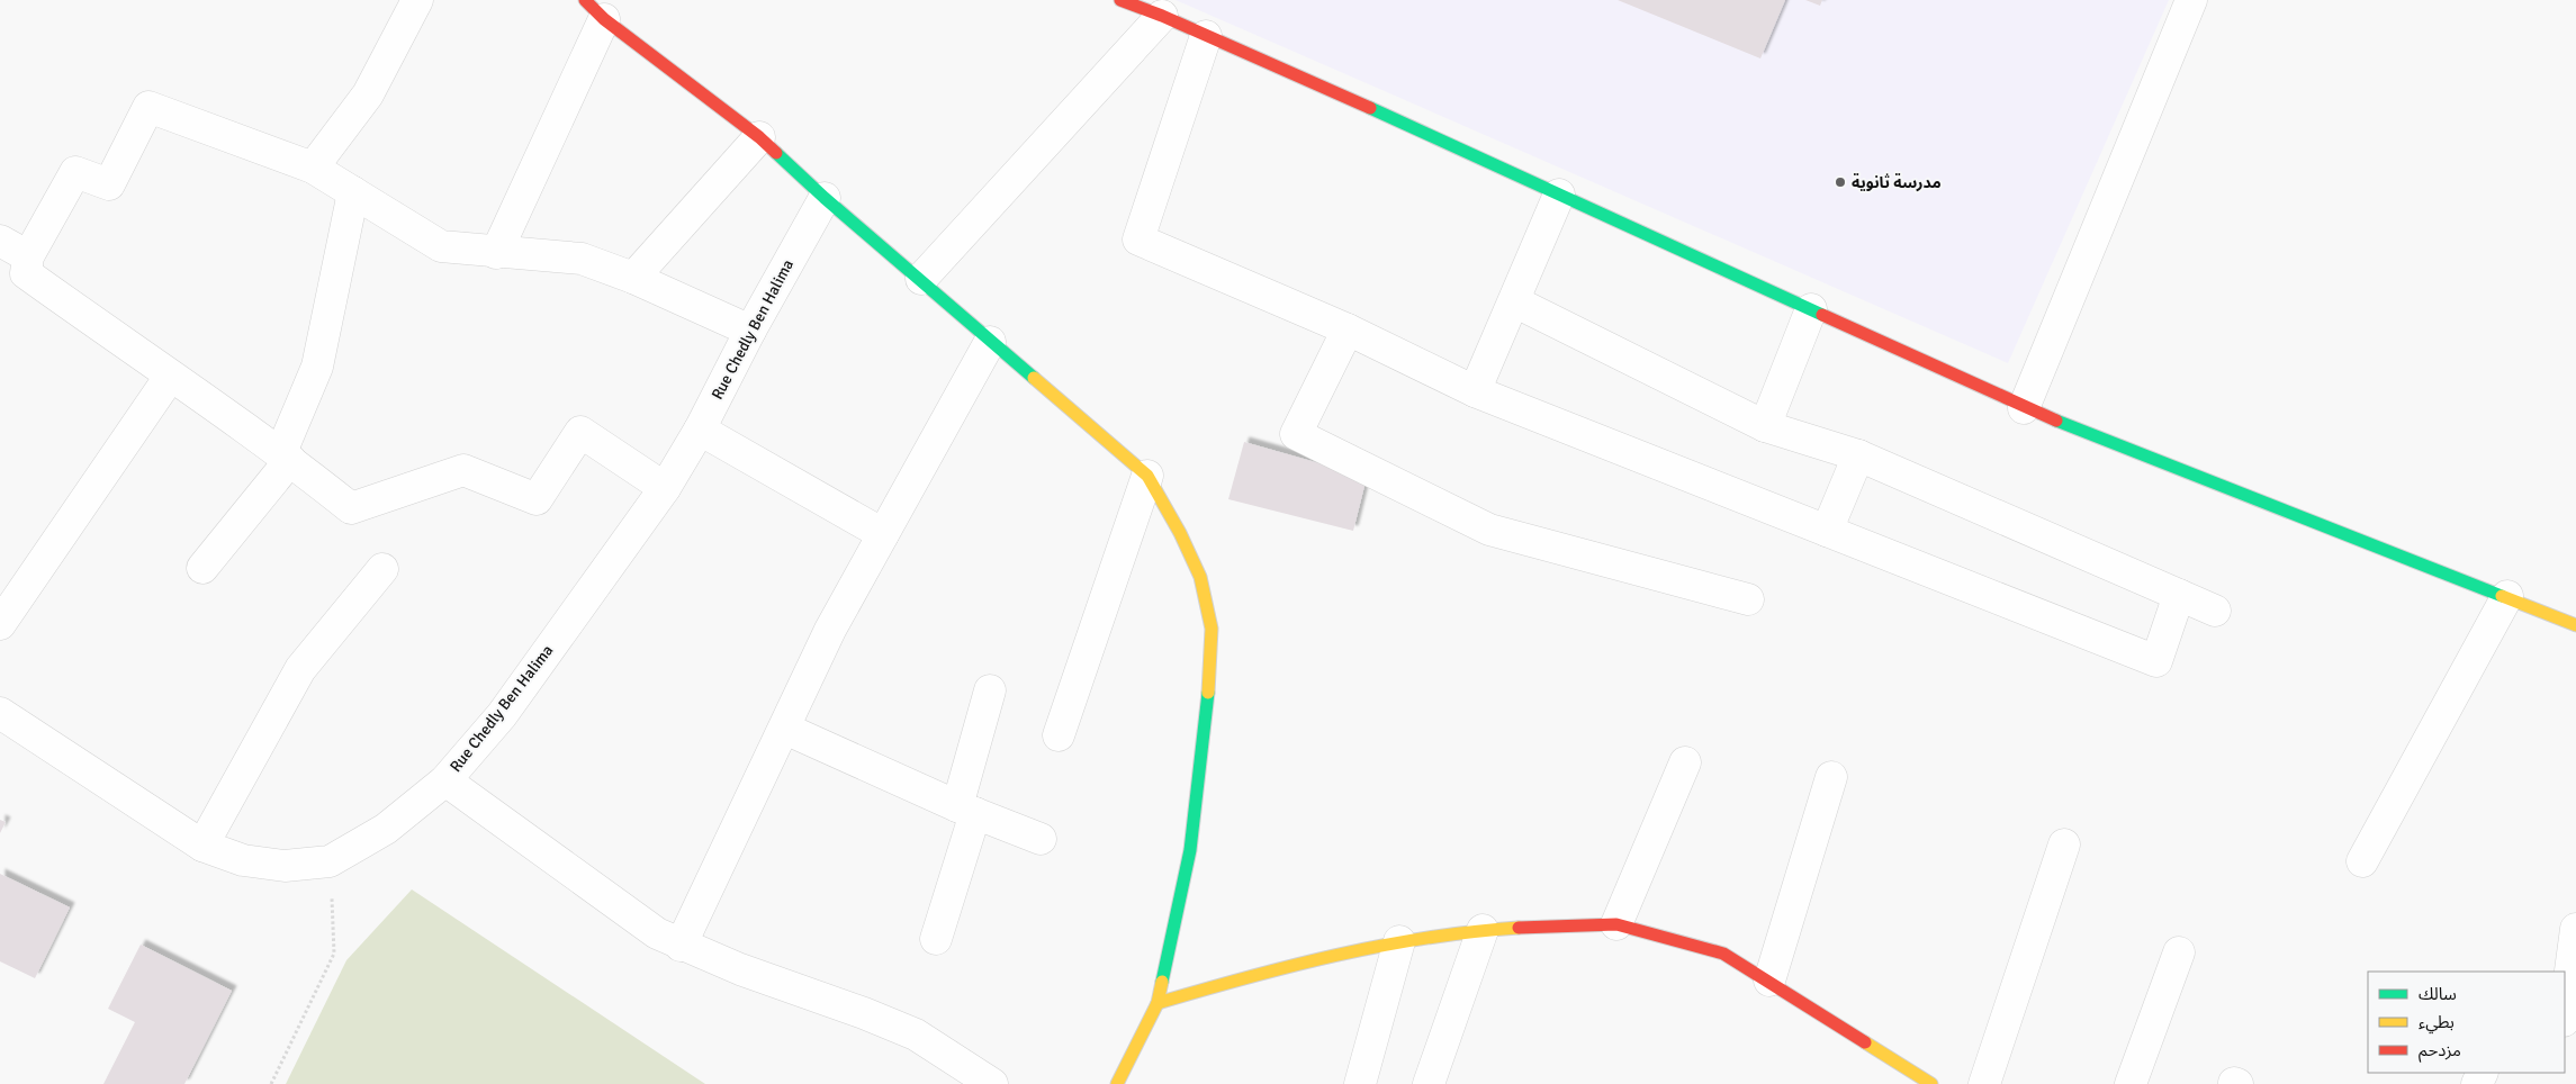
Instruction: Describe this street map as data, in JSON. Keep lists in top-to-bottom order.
{
  "streets": {
    "street": ["Rue Chedly Ben Halima"]
  },
  "places": ["مدرسة ثانوية"],
  "legend": ["سالك", "بطيء", "مزدحم"]
}
